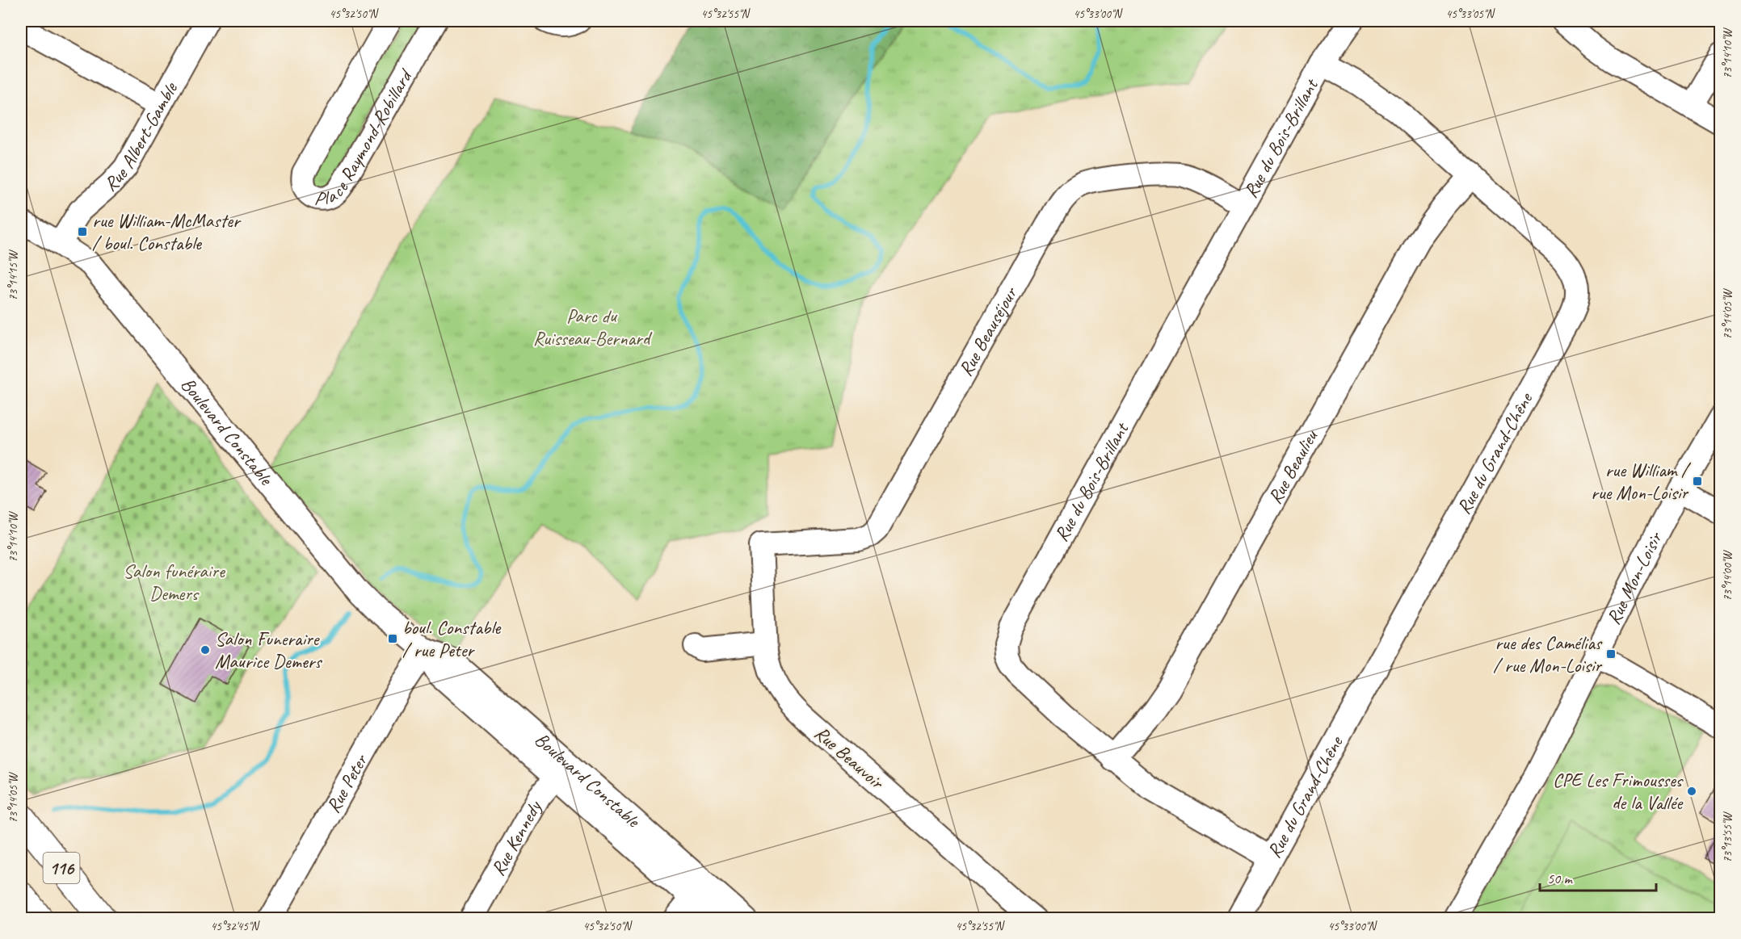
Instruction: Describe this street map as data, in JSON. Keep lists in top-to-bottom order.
{
  "streets": {
    "main road": ["116"],
    "street": [
      "Place Raymond-Robillard",
      "Rue Albert-Gamble",
      "Rue du Bois-Brillant",
      "Rue Beauséjour",
      "Boulevard Constable",
      "Rue du Grand-Chêne",
      "Rue Beaulieu",
      "Rue Mon-Loisir",
      "Rue Beauvoir",
      "Rue Peter",
      "Rue Kennedy"
    ]
  },
  "crossings": [
    ["Rue Albert-Gamble", "Boulevard Constable"],
    ["Rue du Bois-Brillant", "Rue Beauséjour"],
    ["Rue du Bois-Brillant", "Rue du Grand-Chêne"],
    ["Rue du Bois-Brillant", "Rue Beaulieu"],
    ["Rue Beauséjour", "Rue Beauvoir"],
    ["Boulevard Constable", "Rue Peter"],
    ["Boulevard Constable", "Rue Kennedy"],
    ["Rue du Grand-Chêne", "Rue Beaulieu"]
  ],
  "parks": ["Parc du Ruisseau-Bernard", "Salon funéraire Demers"],
  "places": {
    "transit": [
      "rue William-McMaster / boul. Constable",
      "rue William / rue Mon-Loisir",
      "boul. Constable / rue Peter",
      "rue des Camélias / rue Mon-Loisir"
    ],
    "other": ["Salon Funeraire Maurice Demers", "CPE Les Frimousses de la Vallée"]
  },
  "scale_bar": "50 m",
  "coordinates": [
    "45°32'50\"N",
    "45°32'55\"N",
    "45°33'00\"N",
    "45°33'05\"N",
    "73°14'10\"W",
    "73°14'15\"W",
    "73°14'05\"W",
    "73°14'00\"W",
    "73°13'55\"W",
    "45°32'45\"N"
  ]
}
